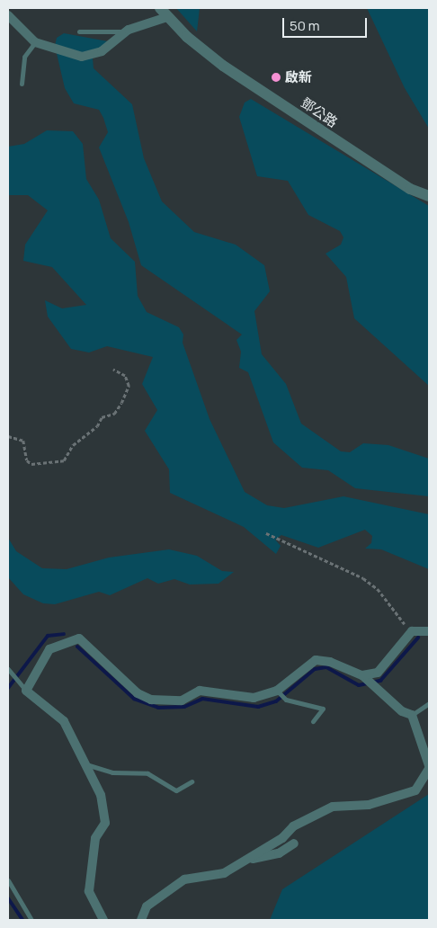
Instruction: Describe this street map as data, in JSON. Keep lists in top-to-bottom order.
{
  "streets": {
    "street": ["鄧公路"]
  },
  "places": ["啟新"],
  "scale_bar": "50 m"
}
